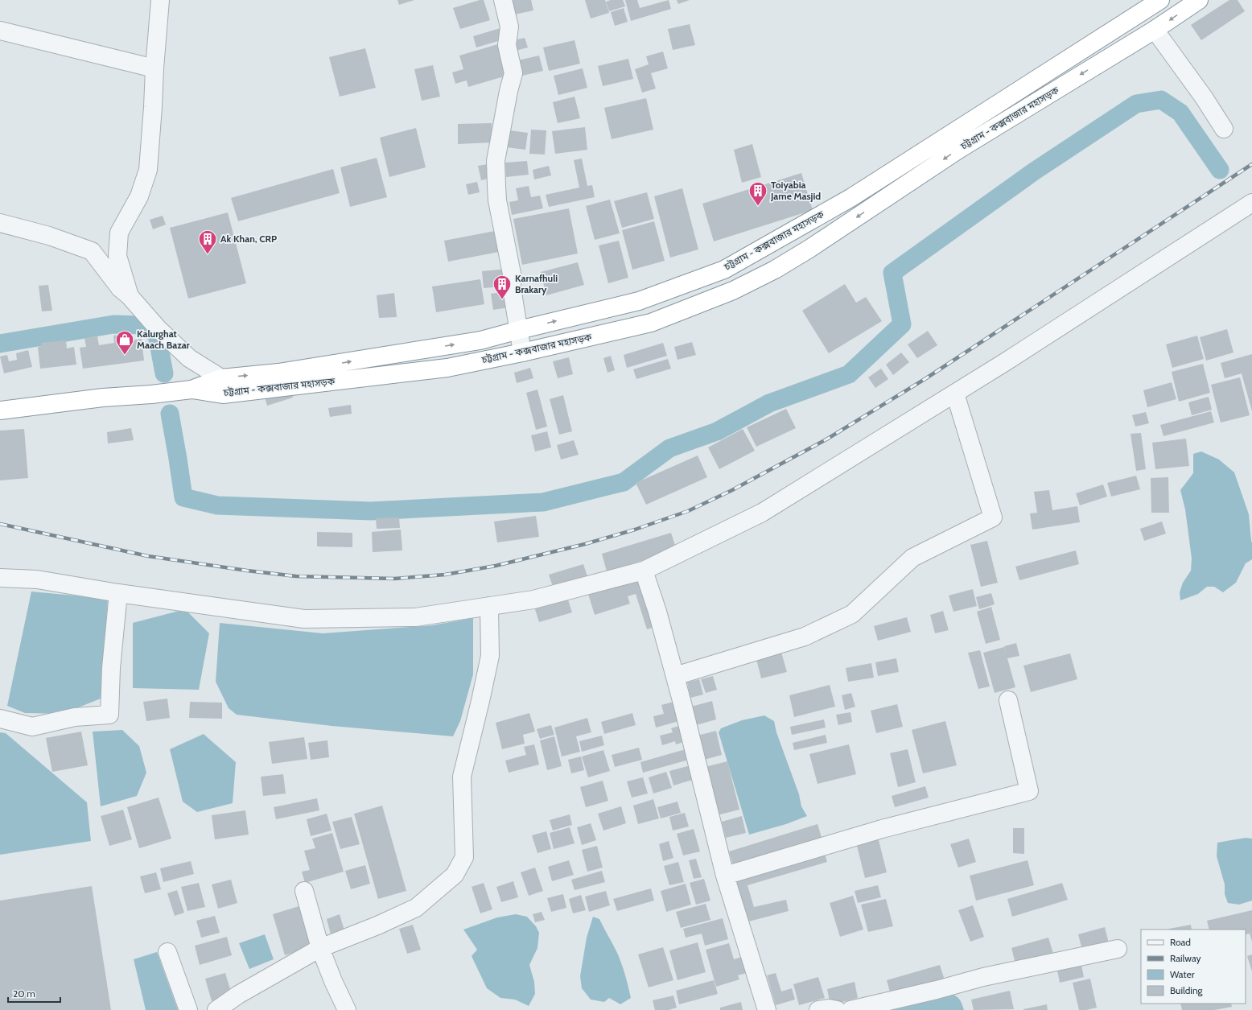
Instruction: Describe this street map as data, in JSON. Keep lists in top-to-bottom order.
{
  "streets": {
    "highway": ["চট্টগ্রাম - কক্সবাজার মহাসড়ক"]
  },
  "places": {
    "building": ["Toiyabia Jame Masjid", "Ak Khan, CRP", "Karnafhuli Brakary"],
    "shop": ["Kalurghat Maach Bazar"]
  },
  "legend": [
    "Road",
    "Railway",
    "Water",
    "Building"
  ],
  "scale_bar": "20 m"
}
